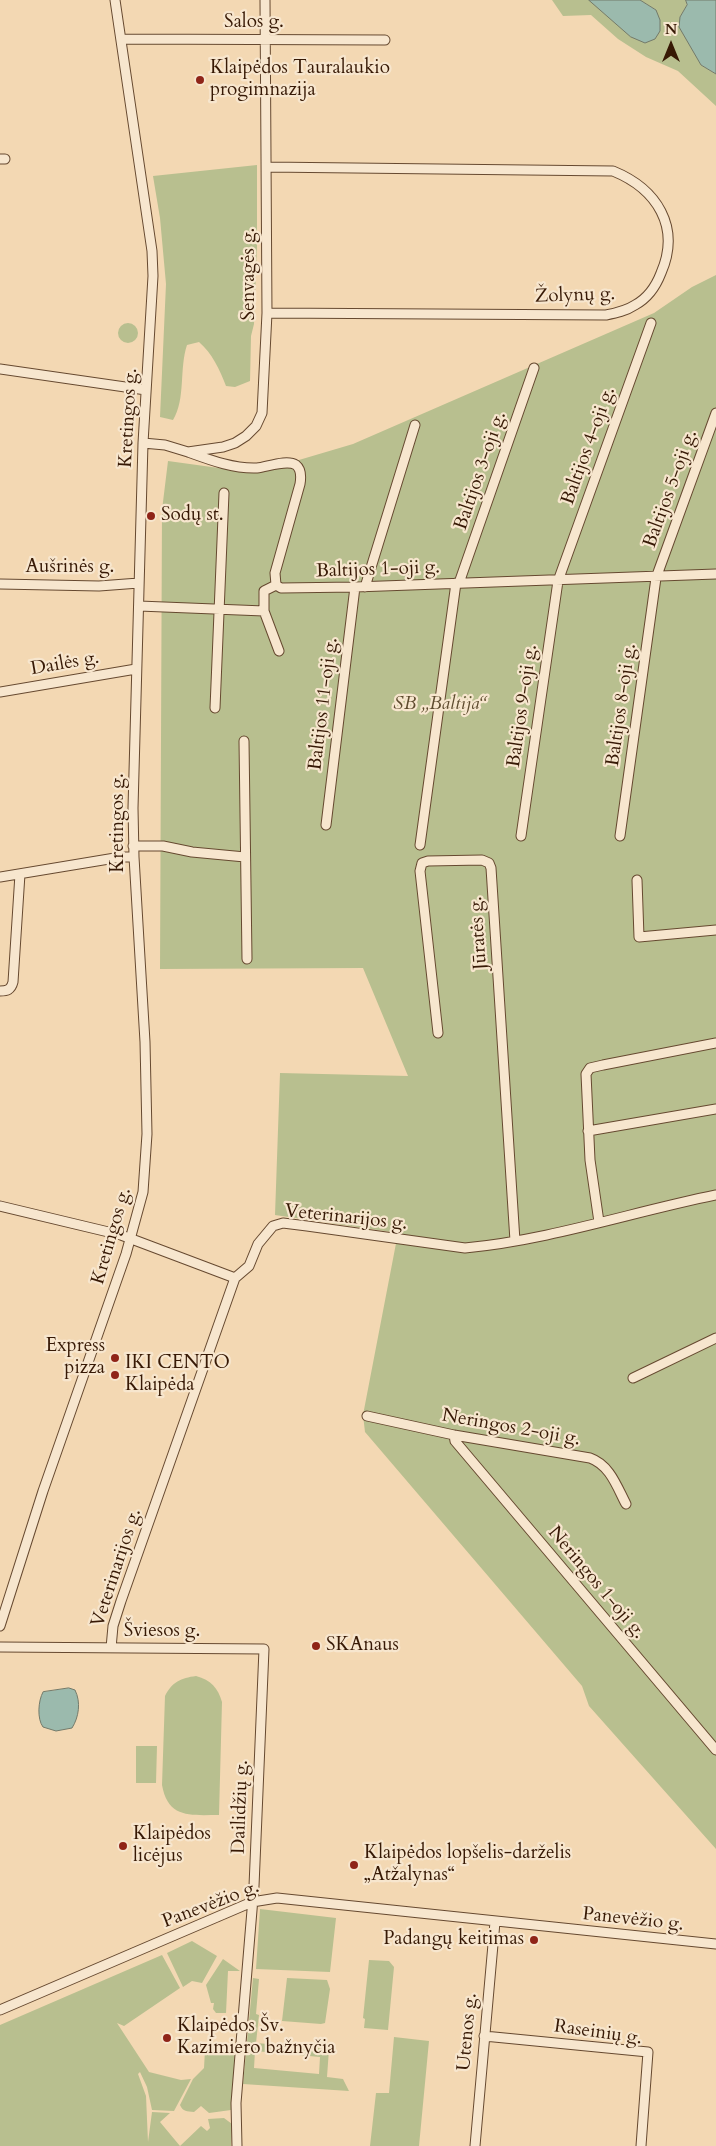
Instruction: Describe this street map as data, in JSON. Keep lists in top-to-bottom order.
{
  "streets": {
    "street": [
      "Salos g.",
      "Senvagės g.",
      "Žolynų g.",
      "Kretingos g.",
      "Baltijos 4-oji g.",
      "Baltijos 3-oji g.",
      "Baltijos 5-oji g.",
      "Aušrinės g.",
      "Baltijos 1-oji g.",
      "Dailės g.",
      "Baltijos 11-oji g.",
      "Baltijos 8-oji g.",
      "Baltijos 9-oji g.",
      "Jūratės g.",
      "Veterinarijos g.",
      "Neringos 2-oji g.",
      "Neringos 1-oji g.",
      "Šviesos g.",
      "Dailidžių g.",
      "Panevėžio g.",
      "Utenos g.",
      "Raseinių g."
    ]
  },
  "crossings": [
    ["Salos g.", "Senvagės g."],
    ["Salos g.", "Kretingos g."],
    ["Senvagės g.", "Žolynų g."],
    ["Senvagės g.", "Kretingos g."],
    ["Kretingos g.", "Aušrinės g."],
    ["Kretingos g.", "Dailės g."],
    ["Baltijos 4-oji g.", "Baltijos 1-oji g."],
    ["Baltijos 4-oji g.", "Baltijos 9-oji g."],
    ["Baltijos 3-oji g.", "Baltijos 1-oji g."],
    ["Baltijos 5-oji g.", "Baltijos 1-oji g."],
    ["Baltijos 5-oji g.", "Baltijos 8-oji g."],
    ["Baltijos 1-oji g.", "Baltijos 11-oji g."],
    ["Baltijos 1-oji g.", "Baltijos 8-oji g."],
    ["Baltijos 1-oji g.", "Baltijos 9-oji g."],
    ["Jūratės g.", "Veterinarijos g."],
    ["Veterinarijos g.", "Šviesos g."],
    ["Neringos 2-oji g.", "Neringos 1-oji g."],
    ["Šviesos g.", "Dailidžių g."],
    ["Dailidžių g.", "Panevėžio g."],
    ["Panevėžio g.", "Utenos g."],
    ["Utenos g.", "Raseinių g."]
  ],
  "parks": ["SB „Baltija“"],
  "places": [
    "Klaipėdos Tauralaukio progimnazija",
    "Sodų st.",
    "Express pizza",
    "IKI CENTO Klaipėda",
    "SKAnaus",
    "Klaipėdos licėjus",
    "Klaipėdos lopšelis-darželis „Atžalynas“",
    "Padangų keitimas",
    "Klaipėdos Šv. Kazimiero bažnyčia"
  ],
  "north": "top"
}
